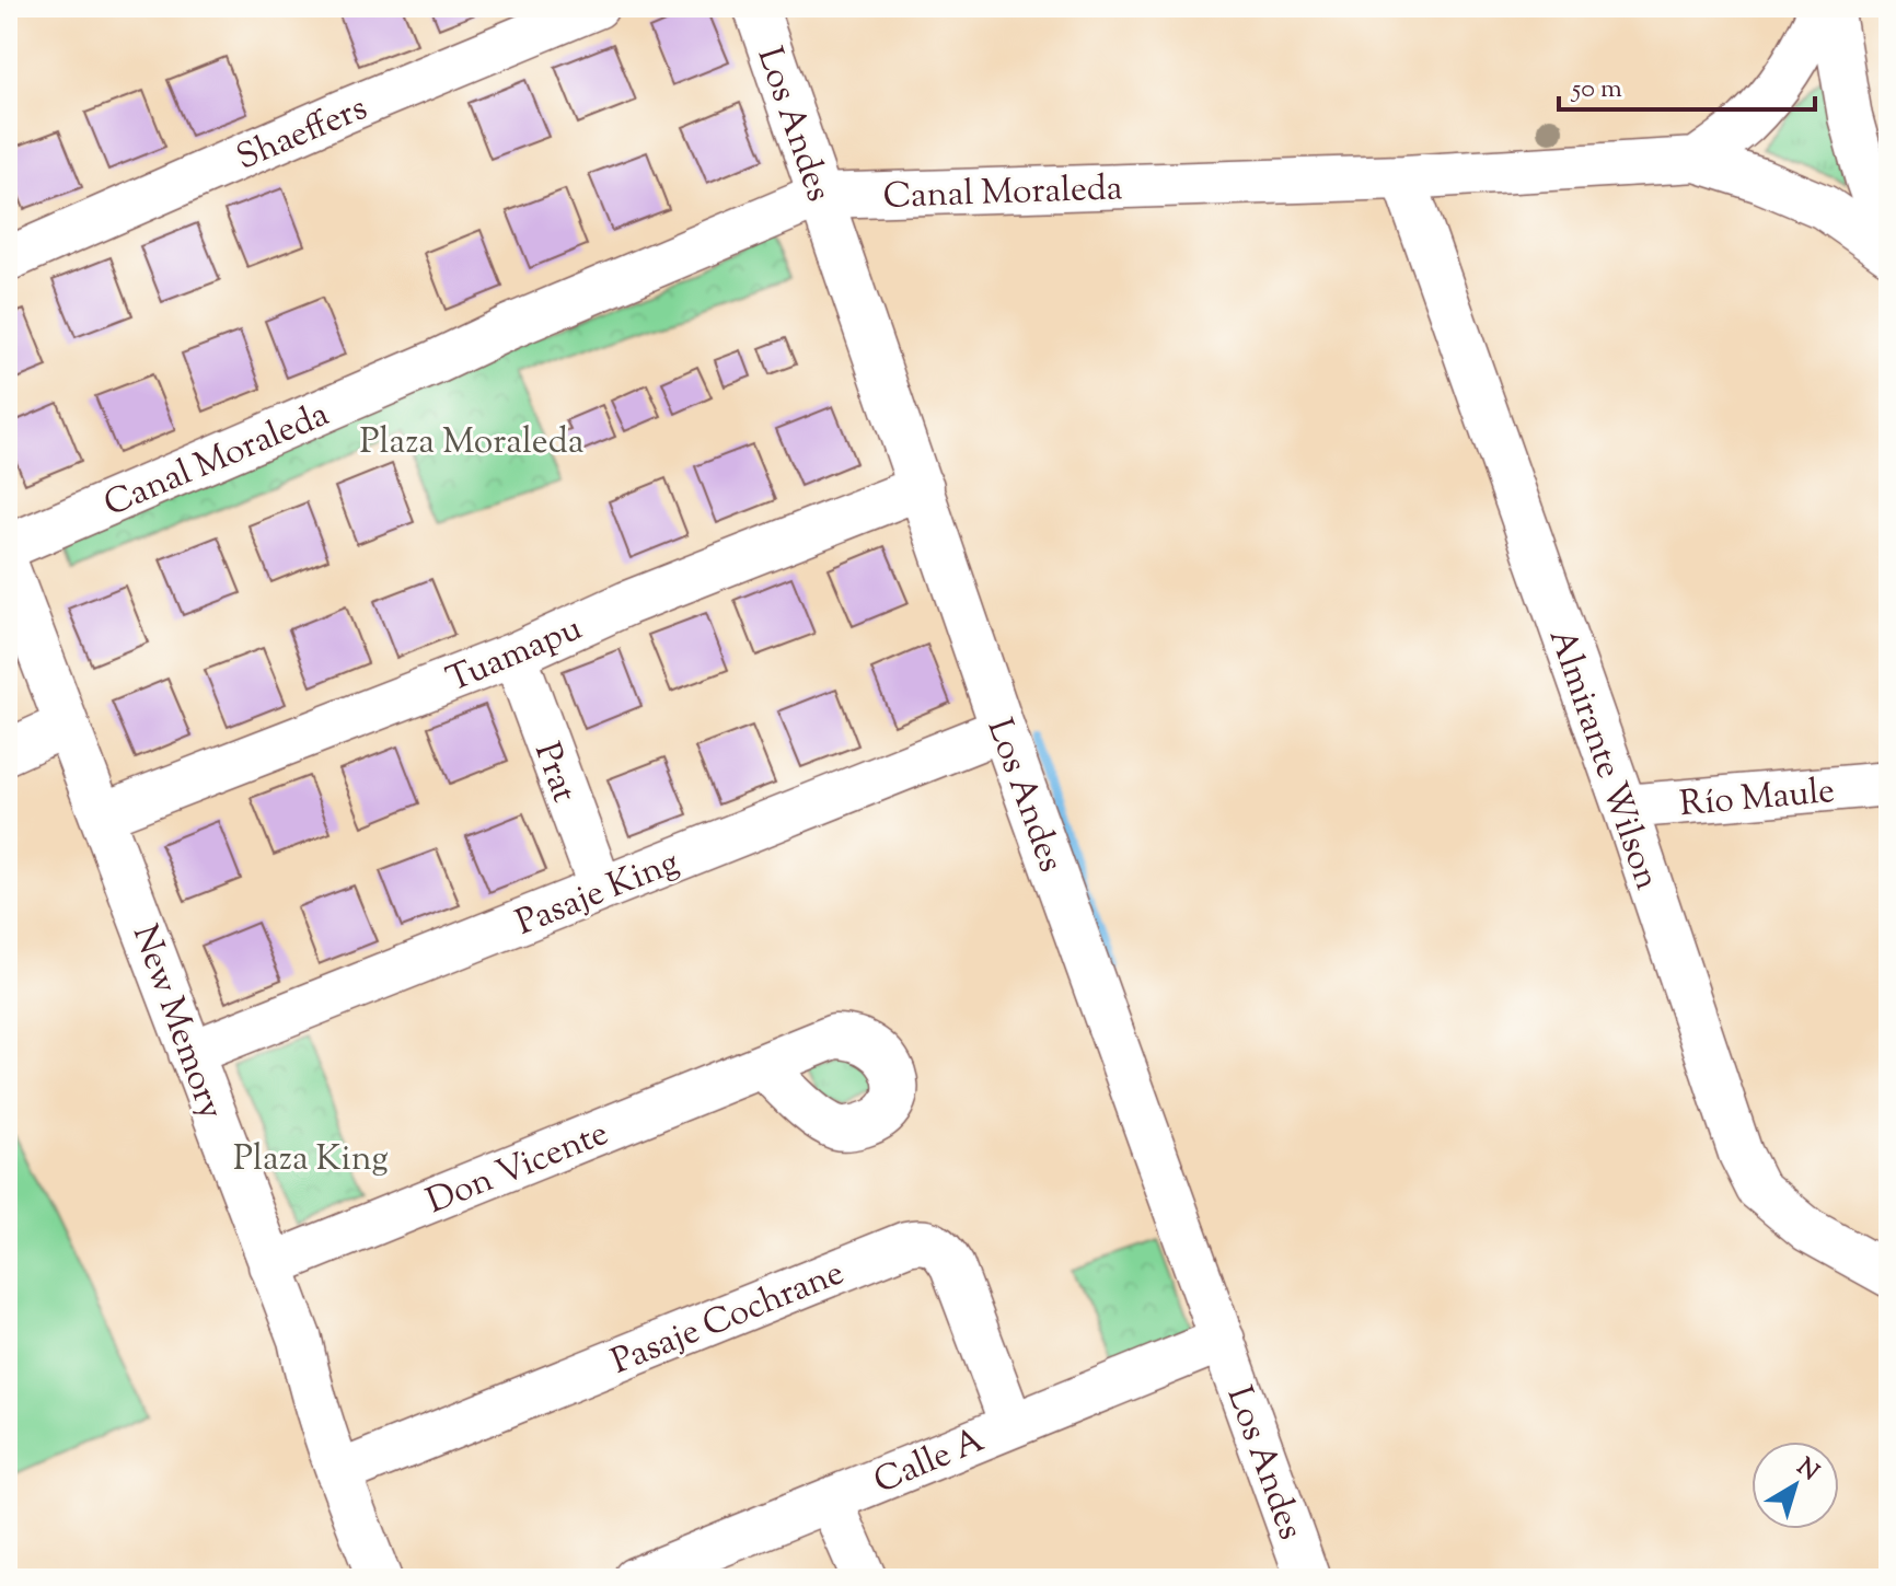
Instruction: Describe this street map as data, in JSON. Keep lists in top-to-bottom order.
{
  "streets": {
    "street": [
      "Los Andes",
      "Shaeffers",
      "Canal Moraleda",
      "Tuamapu",
      "Almirante Wilson",
      "Prat",
      "Río Maule",
      "Pasaje King",
      "New Memory",
      "Don Vicente",
      "Pasaje Cochrane",
      "Calle A"
    ]
  },
  "crossings": [
    ["Los Andes", "Canal Moraleda"],
    ["Los Andes", "Tuamapu"],
    ["Los Andes", "Pasaje King"],
    ["Los Andes", "Calle A"],
    ["Canal Moraleda", "Almirante Wilson"],
    ["Tuamapu", "Prat"],
    ["Tuamapu", "New Memory"],
    ["Almirante Wilson", "Río Maule"],
    ["Prat", "Pasaje King"],
    ["Pasaje King", "New Memory"],
    ["New Memory", "Don Vicente"],
    ["New Memory", "Pasaje Cochrane"],
    ["Pasaje Cochrane", "Calle A"]
  ],
  "parks": ["Plaza Moraleda", "Plaza King"],
  "scale_bar": "50 m",
  "north": "top right"
}
